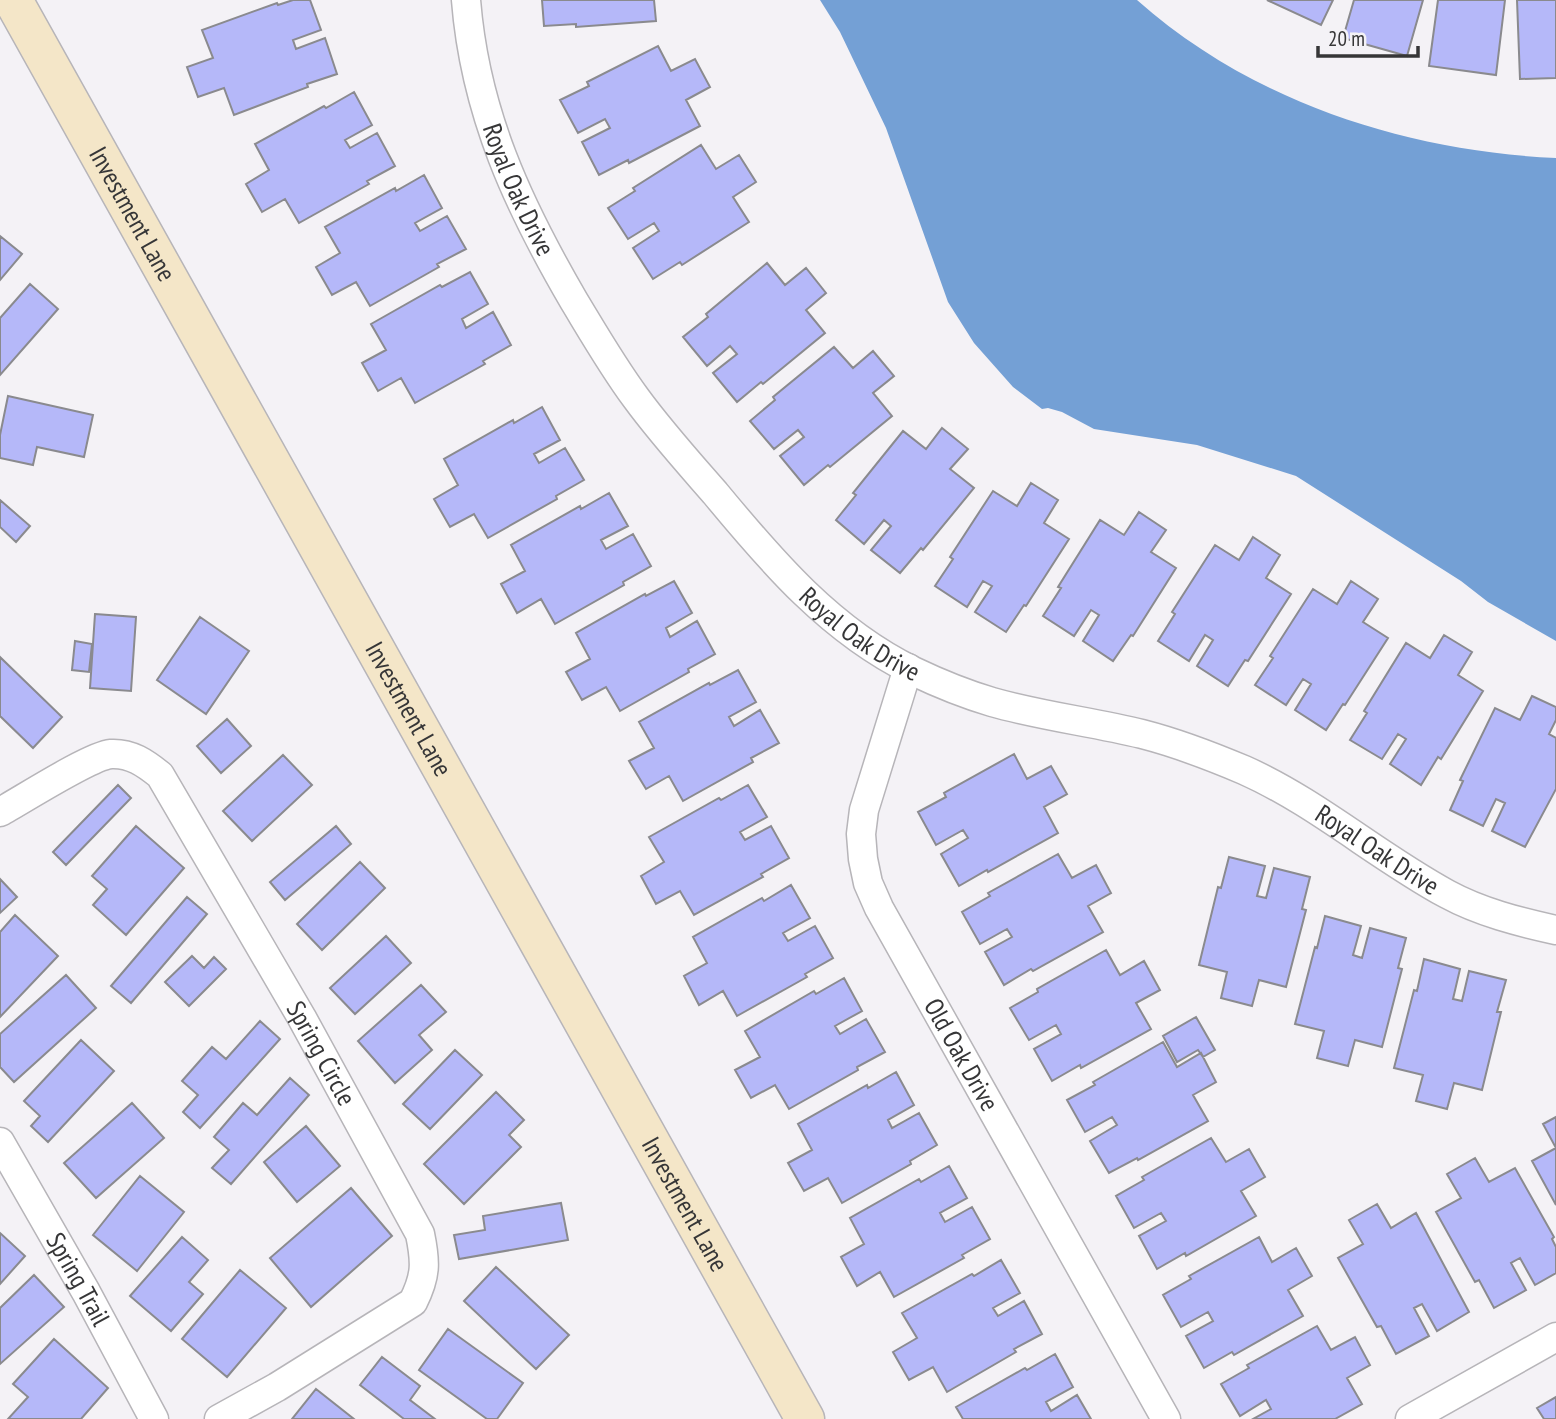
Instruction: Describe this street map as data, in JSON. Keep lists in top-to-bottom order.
{
  "streets": {
    "street": [
      "Royal Oak Drive",
      "Investment Lane",
      "Spring Circle",
      "Old Oak Drive",
      "Spring Trail"
    ]
  },
  "crossings": [
    ["Royal Oak Drive", "Old Oak Drive"]
  ],
  "scale_bar": "20 m"
}
